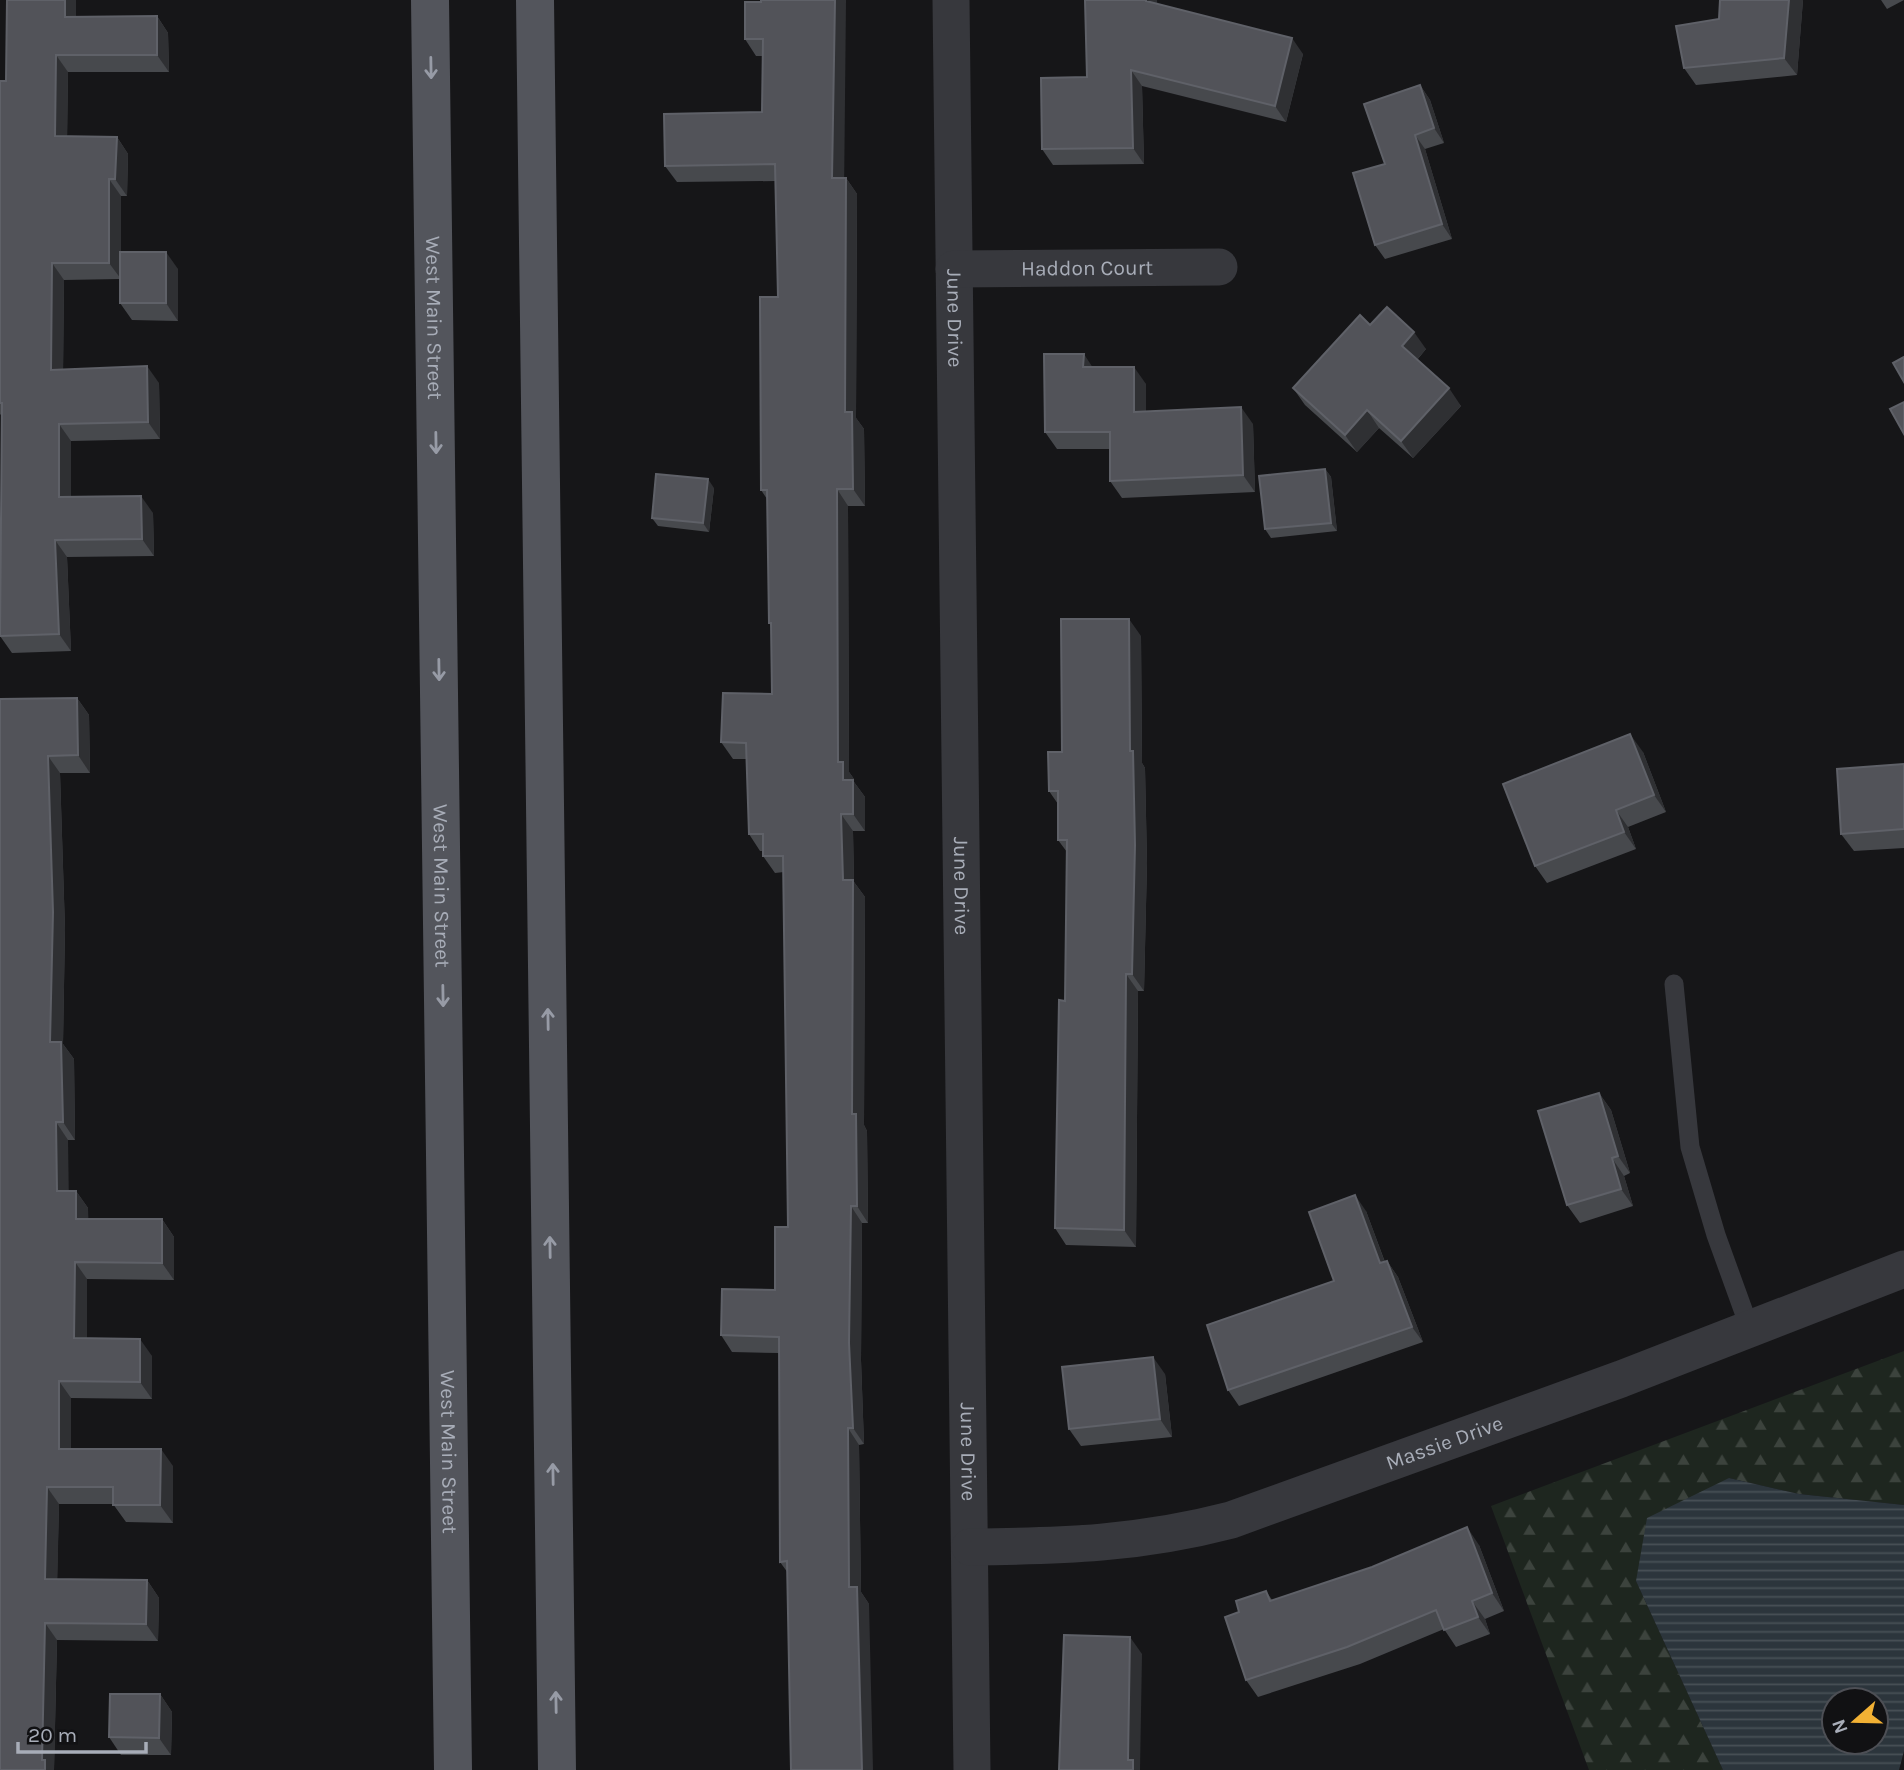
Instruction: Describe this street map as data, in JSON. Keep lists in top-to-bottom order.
{
  "streets": {
    "main road": ["West Main Street"],
    "street": ["Haddon Court", "June Drive", "Massie Drive"]
  },
  "crossings": [
    ["Haddon Court", "June Drive"],
    ["June Drive", "Massie Drive"]
  ],
  "scale_bar": "20 m",
  "north": "left"
}
